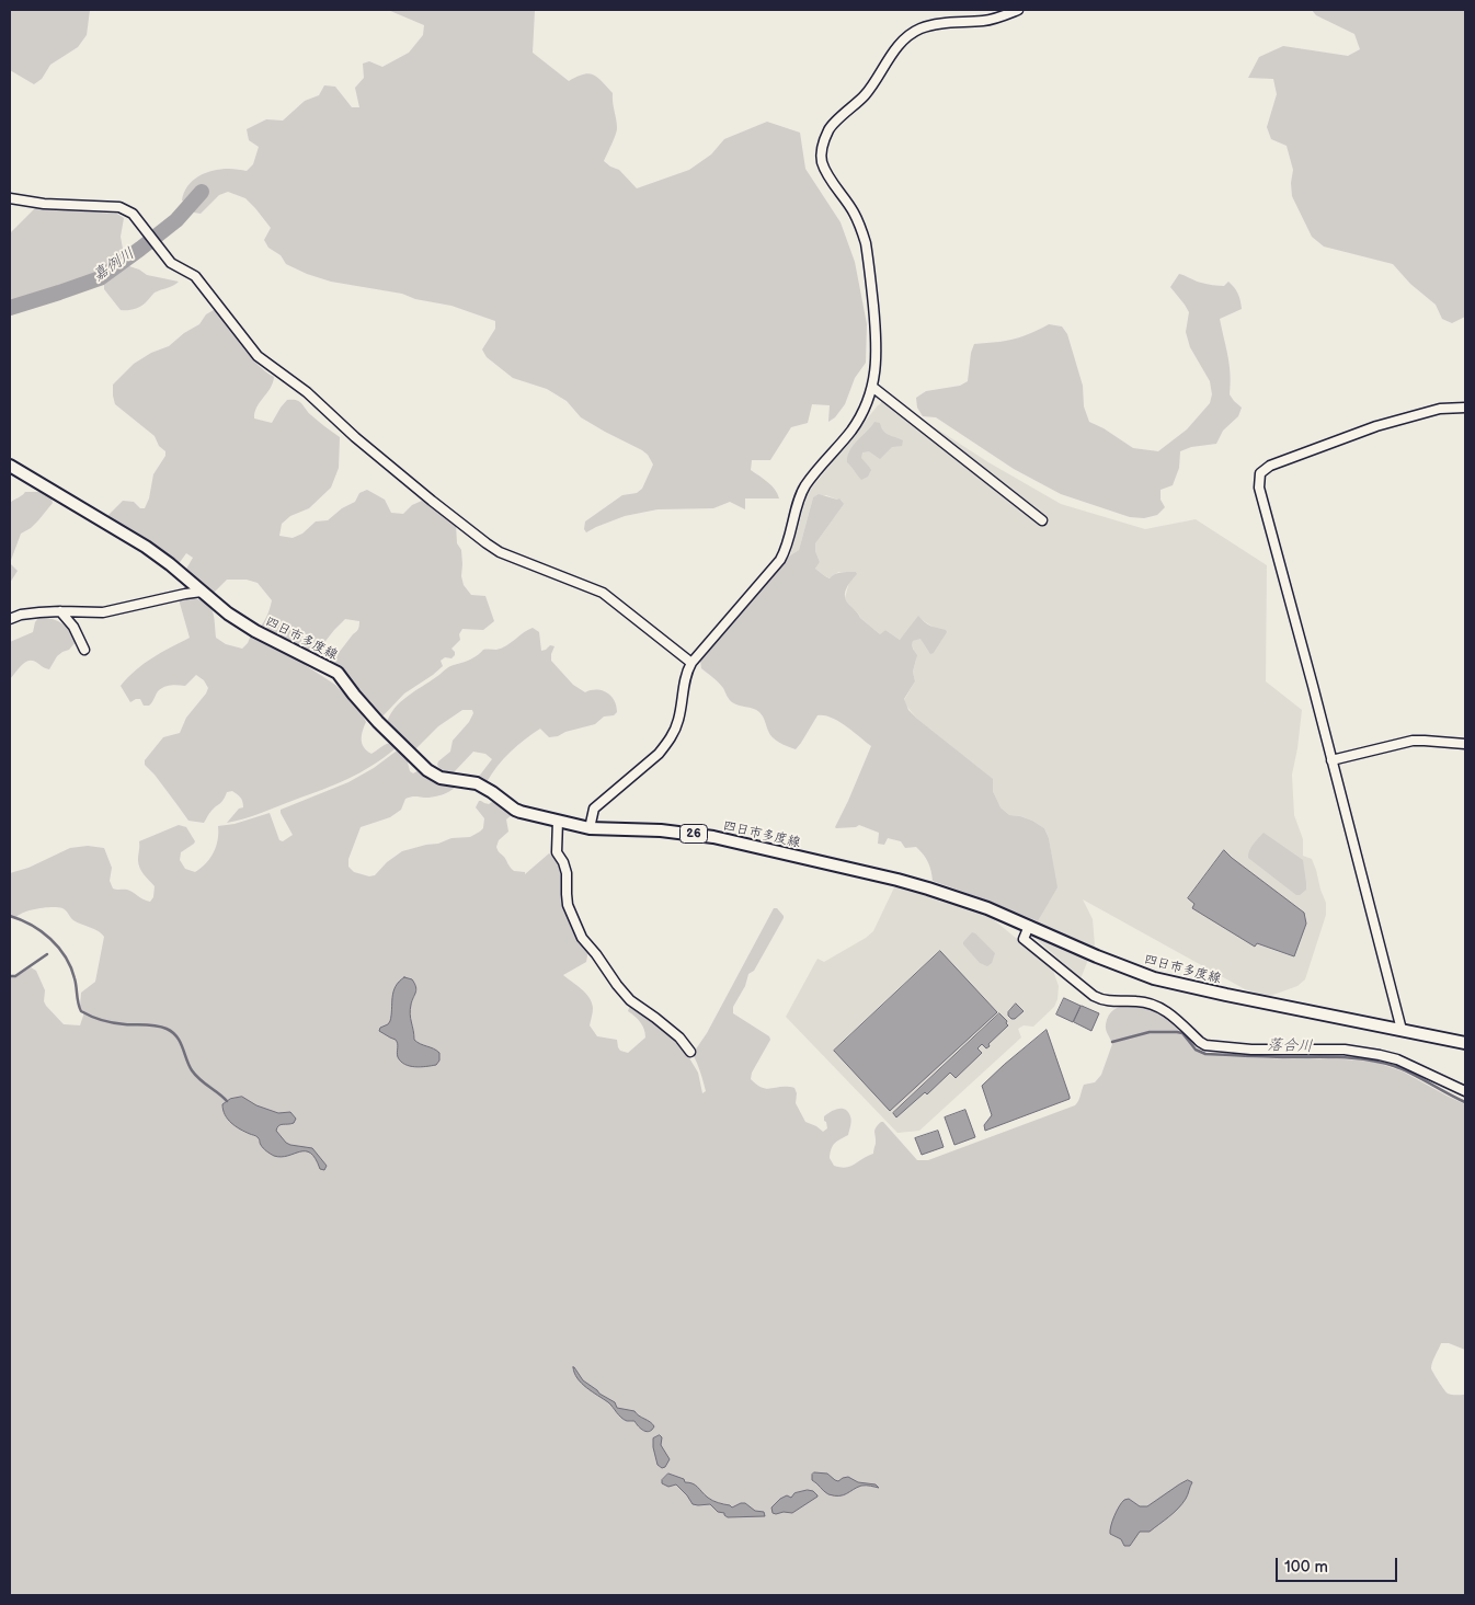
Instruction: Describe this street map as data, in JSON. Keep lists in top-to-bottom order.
{
  "streets": {
    "main road": ["四日市多度線", "26"]
  },
  "water": ["嘉例川", "落合川"],
  "scale_bar": "100 m"
}
